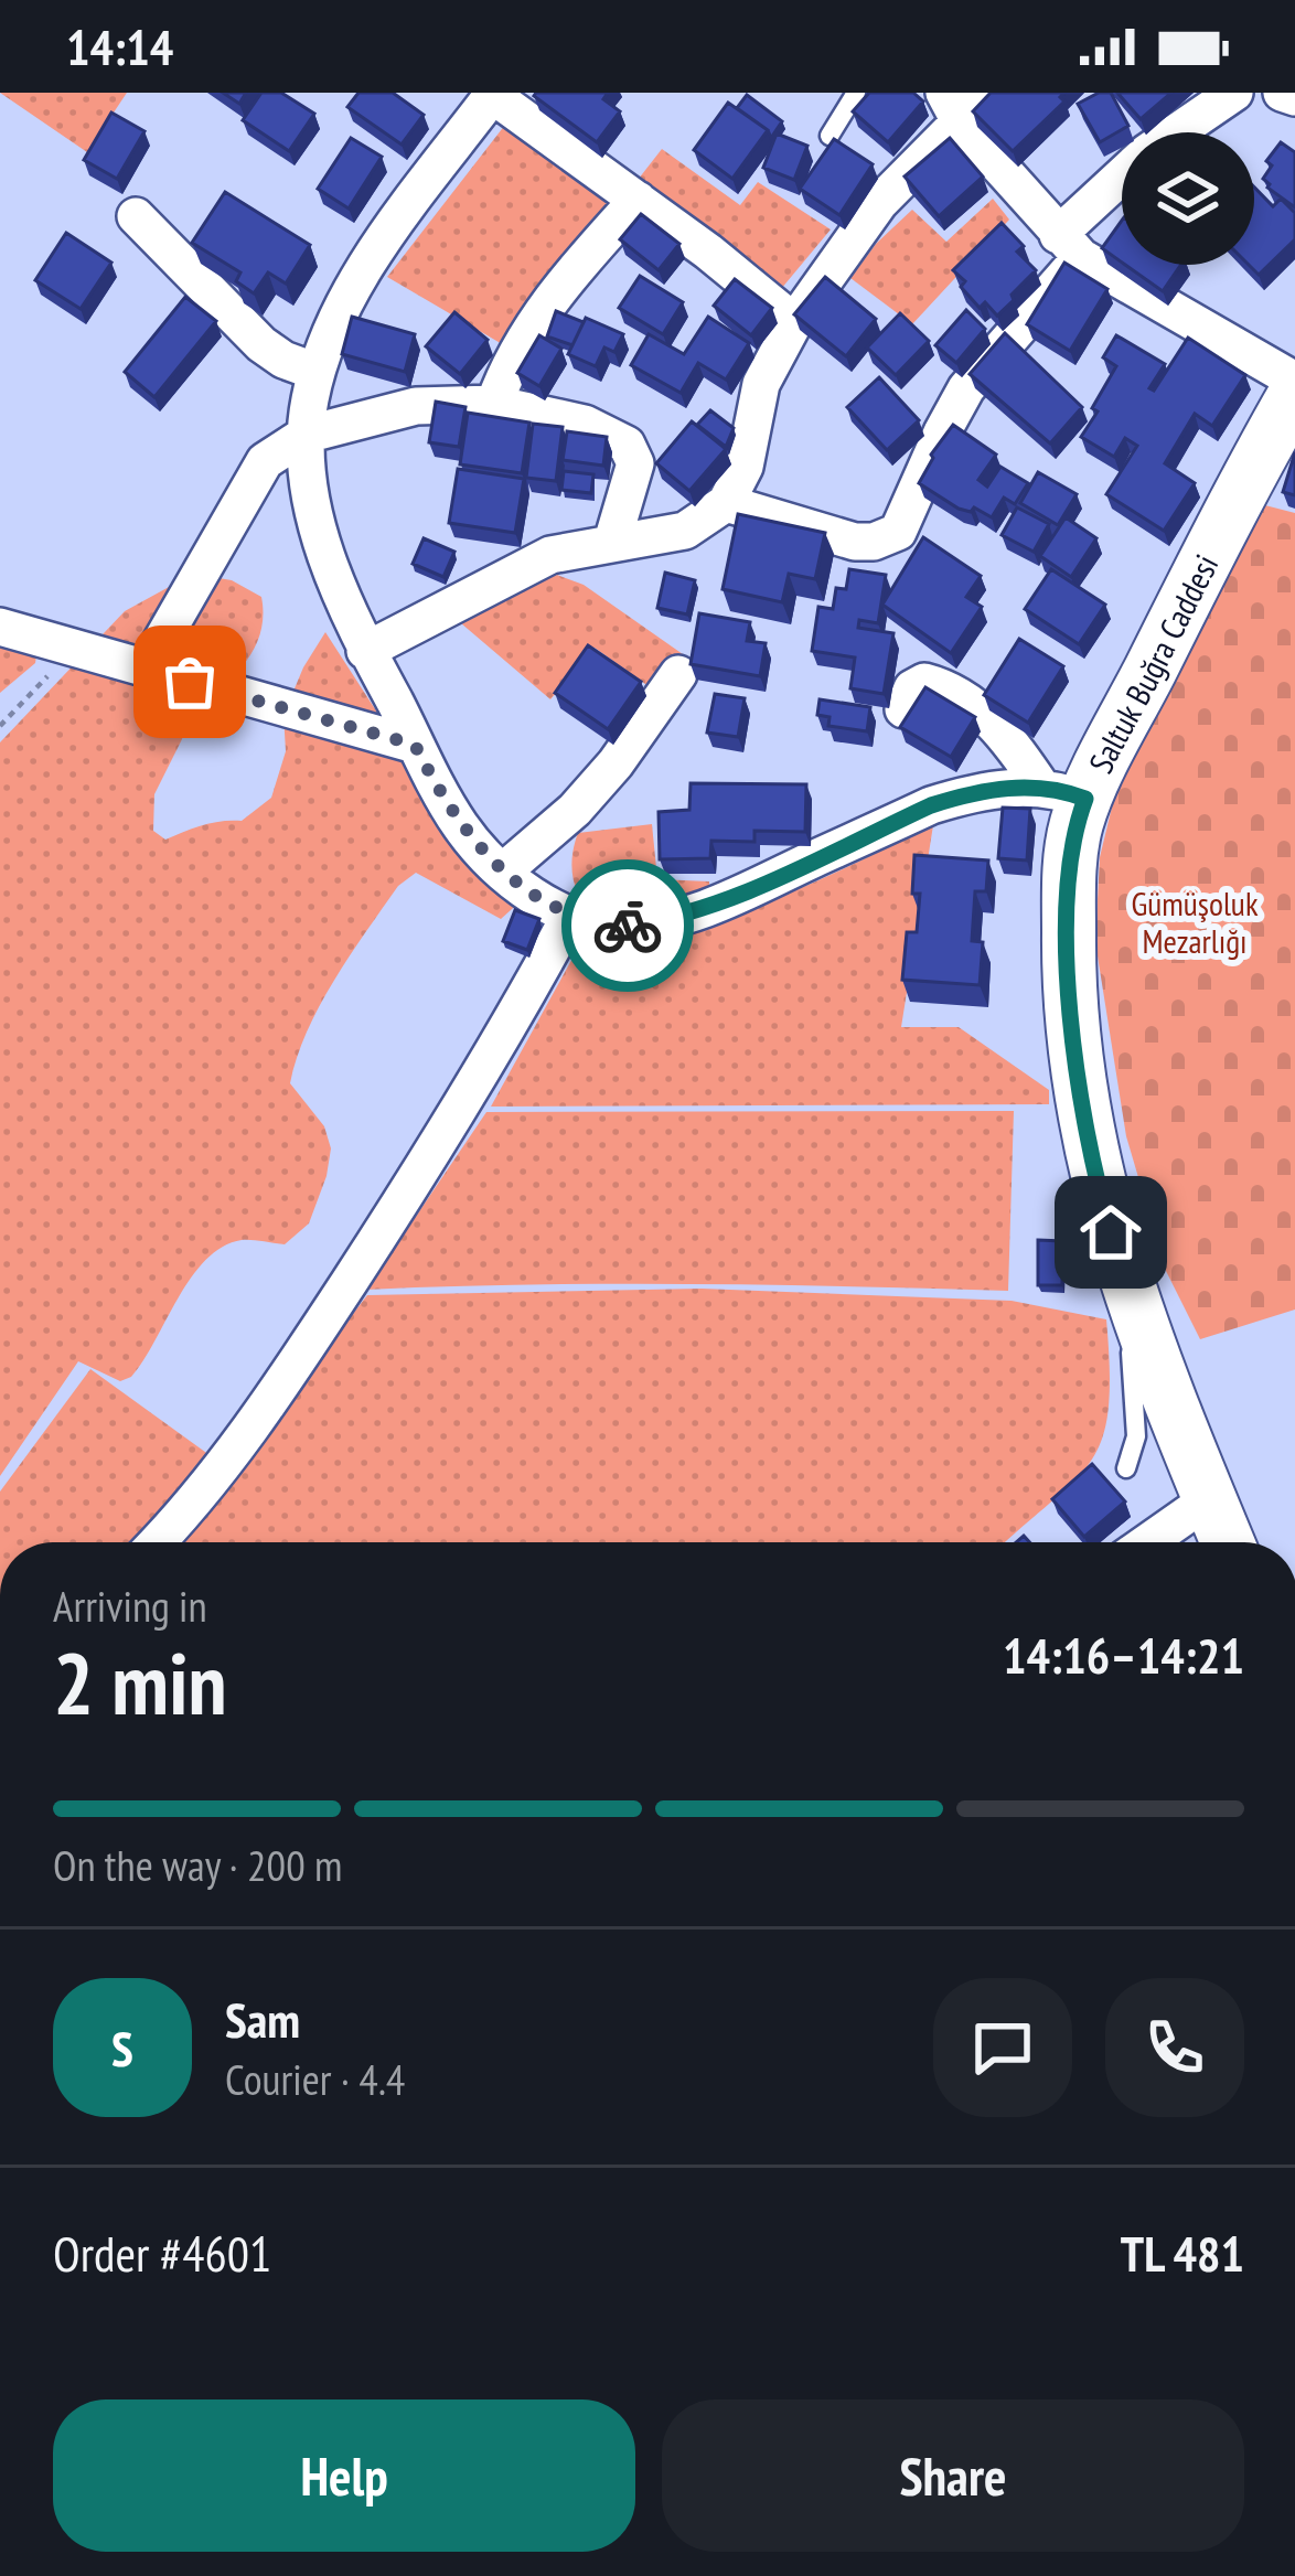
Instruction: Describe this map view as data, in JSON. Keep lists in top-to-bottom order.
{
  "streets": {
    "street": ["Saltuk Buğra Caddesi"]
  },
  "parks": ["Gümüşoluk Mezarlığı"],
  "page": {
    "status": "14:14",
    "heading": ["2 min", "Arriving in", "14:16–14:21"],
    "panel": [
      "Sam",
      "Courier · 4.4",
      "Order #4601",
      "TL 481"
    ],
    "bar": "On the way · 200 m",
    "round": "S",
    "buttons": ["Help", "Share"]
  }
}
